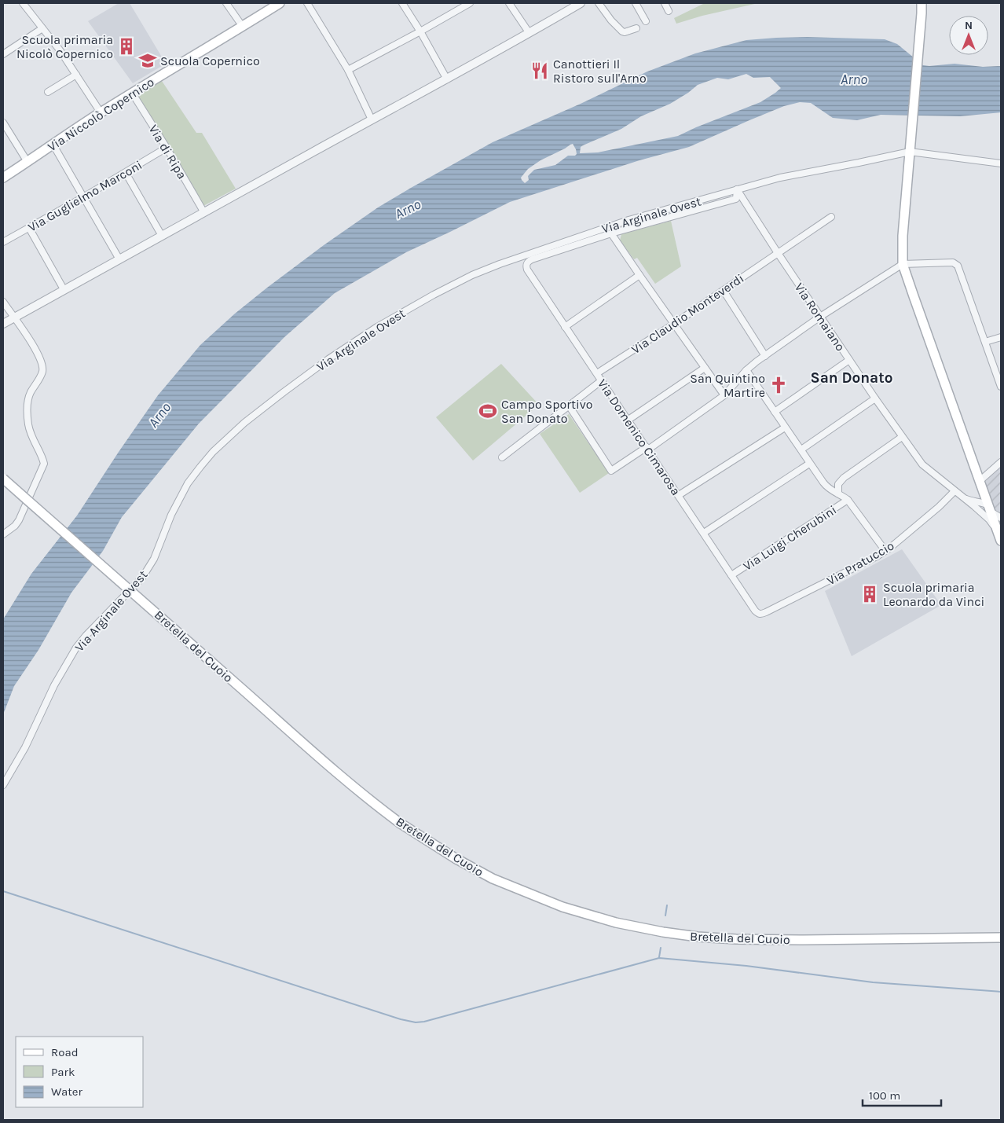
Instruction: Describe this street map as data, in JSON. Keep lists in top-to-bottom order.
{
  "streets": {
    "main road": ["Via Niccolò Copernico", "Bretella del Cuoio"],
    "street": [
      "Via di Ripa",
      "Via Guglielmo Marconi",
      "Via Arginale Ovest",
      "Via Claudio Monteverdi",
      "Via Romaiano",
      "Via Domenico Cimarosa",
      "Via Luigi Cherubini",
      "Via Pratuccio"
    ]
  },
  "crossings": [
    ["Via Niccolò Copernico", "Via di Ripa"],
    ["Via di Ripa", "Via Guglielmo Marconi"],
    ["Via Arginale Ovest", "Via Romaiano"],
    ["Via Claudio Monteverdi", "Via Romaiano"],
    ["Via Claudio Monteverdi", "Via Domenico Cimarosa"],
    ["Via Romaiano", "Via Pratuccio"],
    ["Via Domenico Cimarosa", "Via Luigi Cherubini"],
    ["Via Domenico Cimarosa", "Via Pratuccio"]
  ],
  "districts": ["San Donato"],
  "water": ["Arno"],
  "places": {
    "building": ["Scuola primaria Nicolò Copernico", "Scuola primaria Leonardo da Vinci"],
    "school or university": ["Scuola Copernico"],
    "restaurant": ["Canottieri Il Ristoro sull'Arno"],
    "church": ["San Quintino Martire"],
    "sports": ["Campo Sportivo San Donato"]
  },
  "legend": ["Road", "Park", "Water"],
  "scale_bar": "100 m",
  "north": "top"
}
